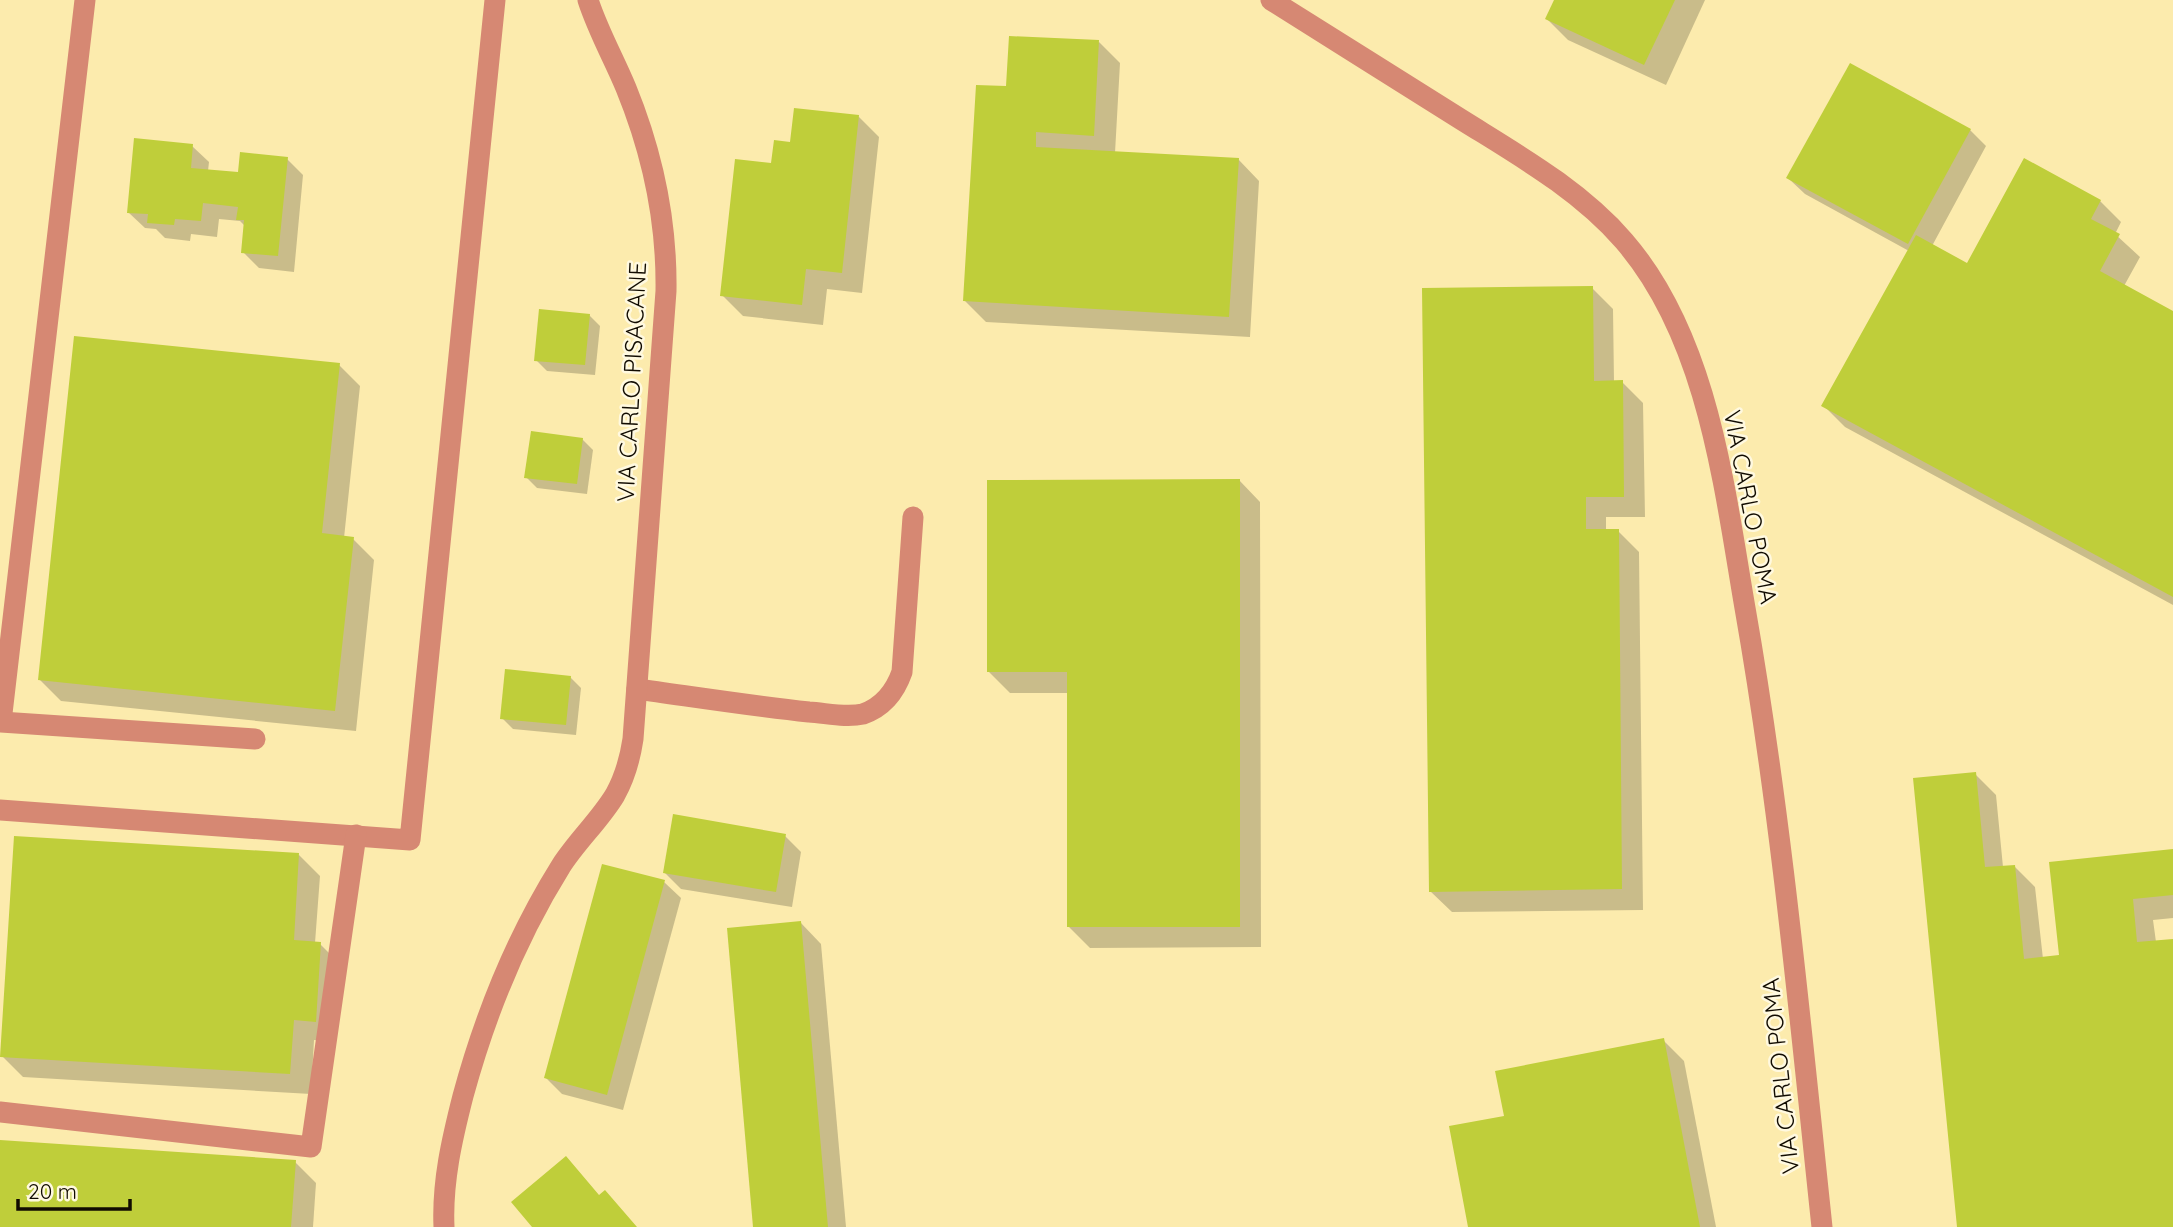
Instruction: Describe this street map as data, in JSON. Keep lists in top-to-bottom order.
{
  "streets": {
    "street": ["VIA CARLO PISACANE", "VIA CARLO POMA"]
  },
  "scale_bar": "20 m"
}
